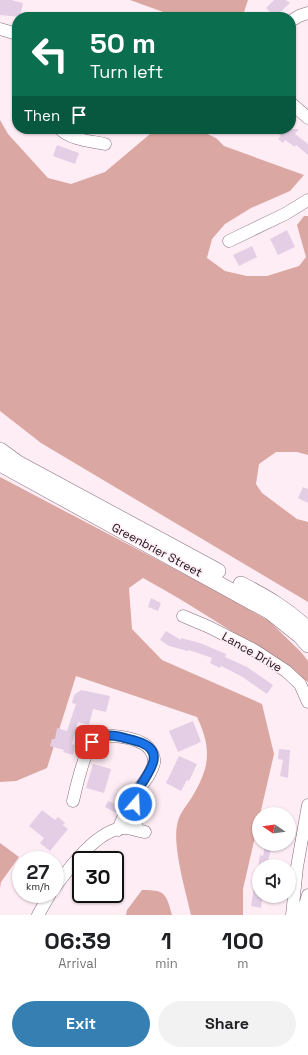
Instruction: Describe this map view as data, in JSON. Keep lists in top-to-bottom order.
{
  "streets": {
    "main road": ["Greenbrier Street"],
    "street": ["Lance Drive"]
  },
  "north": "left",
  "page": {
    "turn": ["50 m", "Turn left"],
    "then": "Then",
    "speed": "27 km/h",
    "limit": "30",
    "eta": [
      "06:39",
      "Arrival",
      "1",
      "min",
      "100",
      "m"
    ],
    "buttons": ["Exit", "Share"]
  }
}
